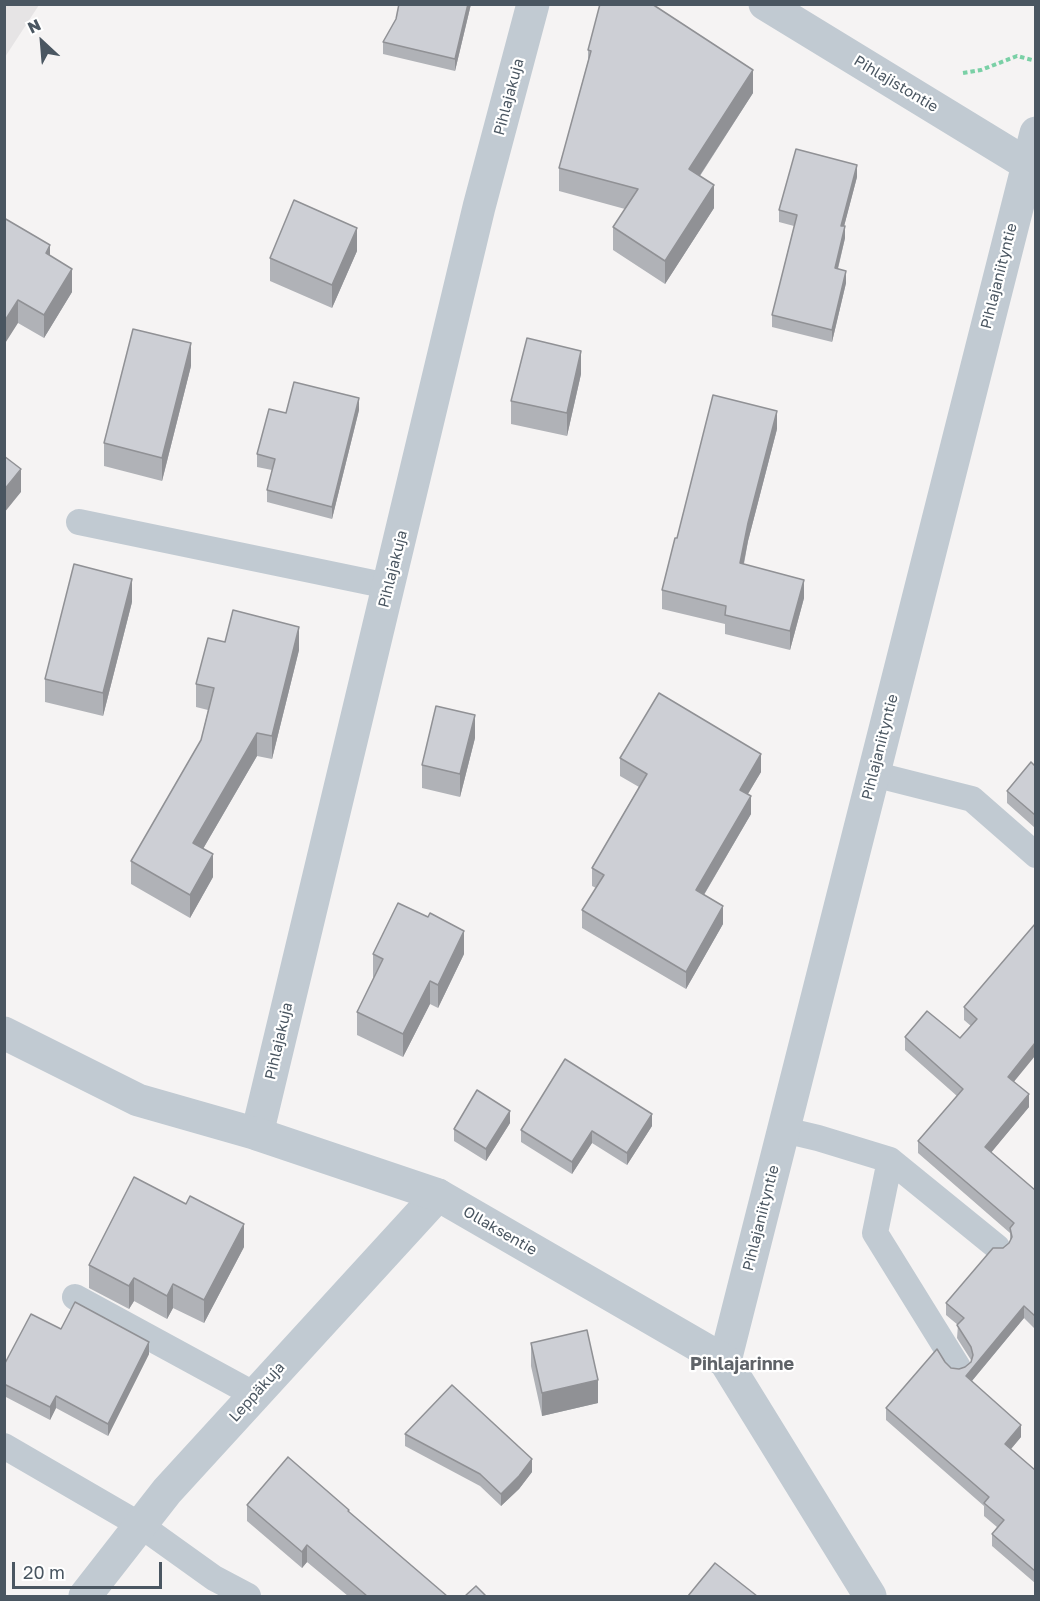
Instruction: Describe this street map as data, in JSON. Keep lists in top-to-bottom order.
{
  "streets": {
    "street": [
      "Pihlajistontie",
      "Pihlajakuja",
      "Pihlajaniityntie",
      "Ollaksentie",
      "Leppäkuja"
    ]
  },
  "crossings": [
    ["Pihlajistontie", "Pihlajaniityntie"],
    ["Pihlajakuja", "Ollaksentie"],
    ["Pihlajaniityntie", "Ollaksentie"],
    ["Ollaksentie", "Leppäkuja"]
  ],
  "districts": ["Pihlajarinne"],
  "scale_bar": "20 m",
  "north": "top left"
}
